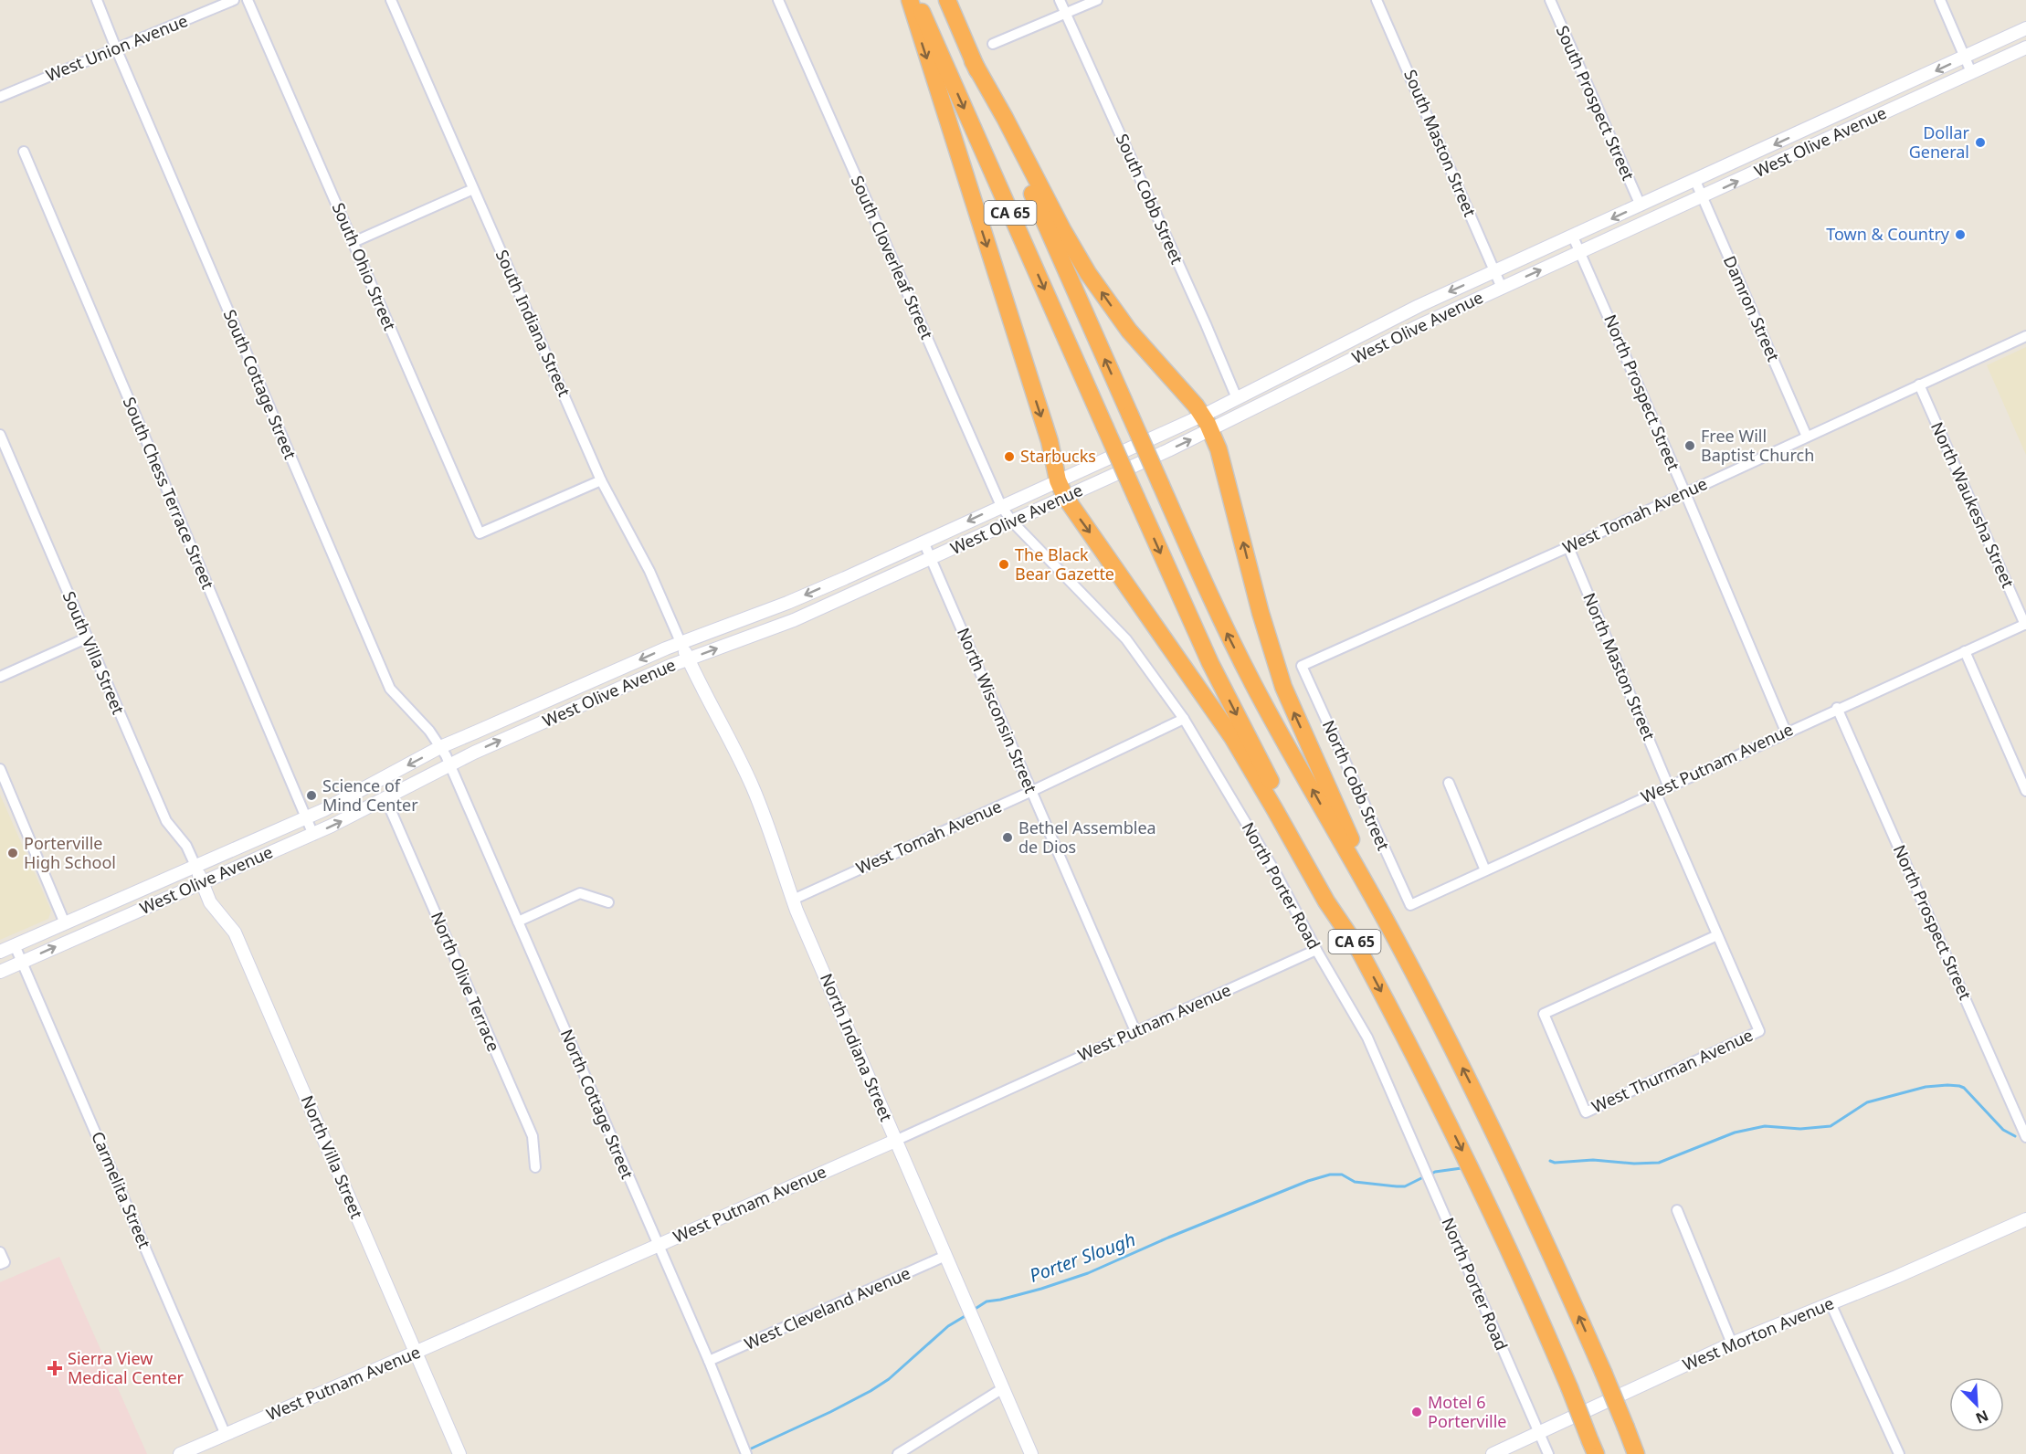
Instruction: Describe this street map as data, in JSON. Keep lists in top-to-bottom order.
{
  "streets": {
    "highway": ["CA 65"],
    "main road": [
      "West Olive Avenue",
      "West Putnam Avenue",
      "North Indiana Street",
      "North Villa Street",
      "West Morton Avenue"
    ],
    "street": [
      "West Union Avenue",
      "South Prospect Street",
      "South Maston Street",
      "South Cobb Street",
      "South Cloverleaf Street",
      "South Ohio Street",
      "Damron Street",
      "South Indiana Street",
      "South Cottage Street",
      "North Prospect Street",
      "South Chess Terrace Street",
      "North Waukesha Street",
      "West Tomah Avenue",
      "South Villa Street",
      "North Maston Street",
      "North Wisconsin Street",
      "North Cobb Street",
      "North Porter Road",
      "North Olive Terrace",
      "West Thurman Avenue",
      "North Cottage Street",
      "Carmelita Street",
      "West Cleveland Avenue"
    ]
  },
  "crossings": [
    ["West Union Avenue", "South Cottage Street"],
    ["South Prospect Street", "West Olive Avenue"],
    ["West Olive Avenue", "South Maston Street"],
    ["West Olive Avenue", "South Cobb Street"],
    ["West Olive Avenue", "South Cloverleaf Street"],
    ["West Olive Avenue", "Damron Street"],
    ["West Olive Avenue", "South Indiana Street"],
    ["West Olive Avenue", "South Cottage Street"],
    ["West Olive Avenue", "North Prospect Street"],
    ["West Olive Avenue", "South Chess Terrace Street"],
    ["West Olive Avenue", "South Villa Street"],
    ["West Olive Avenue", "North Wisconsin Street"],
    ["West Olive Avenue", "North Porter Road"],
    ["West Olive Avenue", "North Olive Terrace"],
    ["West Olive Avenue", "North Indiana Street"],
    ["West Olive Avenue", "North Cottage Street"],
    ["West Olive Avenue", "North Villa Street"],
    ["West Olive Avenue", "Carmelita Street"],
    ["South Cloverleaf Street", "North Porter Road"],
    ["South Ohio Street", "South Indiana Street"],
    ["Damron Street", "West Tomah Avenue"],
    ["South Indiana Street", "North Indiana Street"],
    ["South Cottage Street", "North Cottage Street"],
    ["North Prospect Street", "West Tomah Avenue"],
    ["North Prospect Street", "West Putnam Avenue"],
    ["North Waukesha Street", "West Tomah Avenue"],
    ["North Waukesha Street", "West Putnam Avenue"],
    ["West Tomah Avenue", "North Maston Street"],
    ["West Tomah Avenue", "North Wisconsin Street"],
    ["West Tomah Avenue", "North Cobb Street"],
    ["West Tomah Avenue", "North Porter Road"],
    ["West Tomah Avenue", "North Indiana Street"],
    ["South Villa Street", "North Villa Street"],
    ["North Maston Street", "West Putnam Avenue"],
    ["North Wisconsin Street", "West Putnam Avenue"],
    ["West Putnam Avenue", "North Cobb Street"],
    ["West Putnam Avenue", "North Porter Road"],
    ["West Putnam Avenue", "North Indiana Street"],
    ["West Putnam Avenue", "North Cottage Street"],
    ["West Putnam Avenue", "North Villa Street"],
    ["West Putnam Avenue", "Carmelita Street"],
    ["North Porter Road", "West Morton Avenue"],
    ["North Indiana Street", "West Cleveland Avenue"],
    ["North Cottage Street", "West Cleveland Avenue"]
  ],
  "water": ["Porter Slough"],
  "places": {
    "other": [
      "Dollar General",
      "Town & Country",
      "Free Will Baptist Church",
      "Starbucks",
      "The Black Bear Gazette",
      "Science of Mind Center",
      "Bethel Assemblea de Dios",
      "Porterville High School",
      "Motel 6 Porterville"
    ],
    "health": ["Sierra View Medical Center"]
  },
  "north": "bottom right"
}
